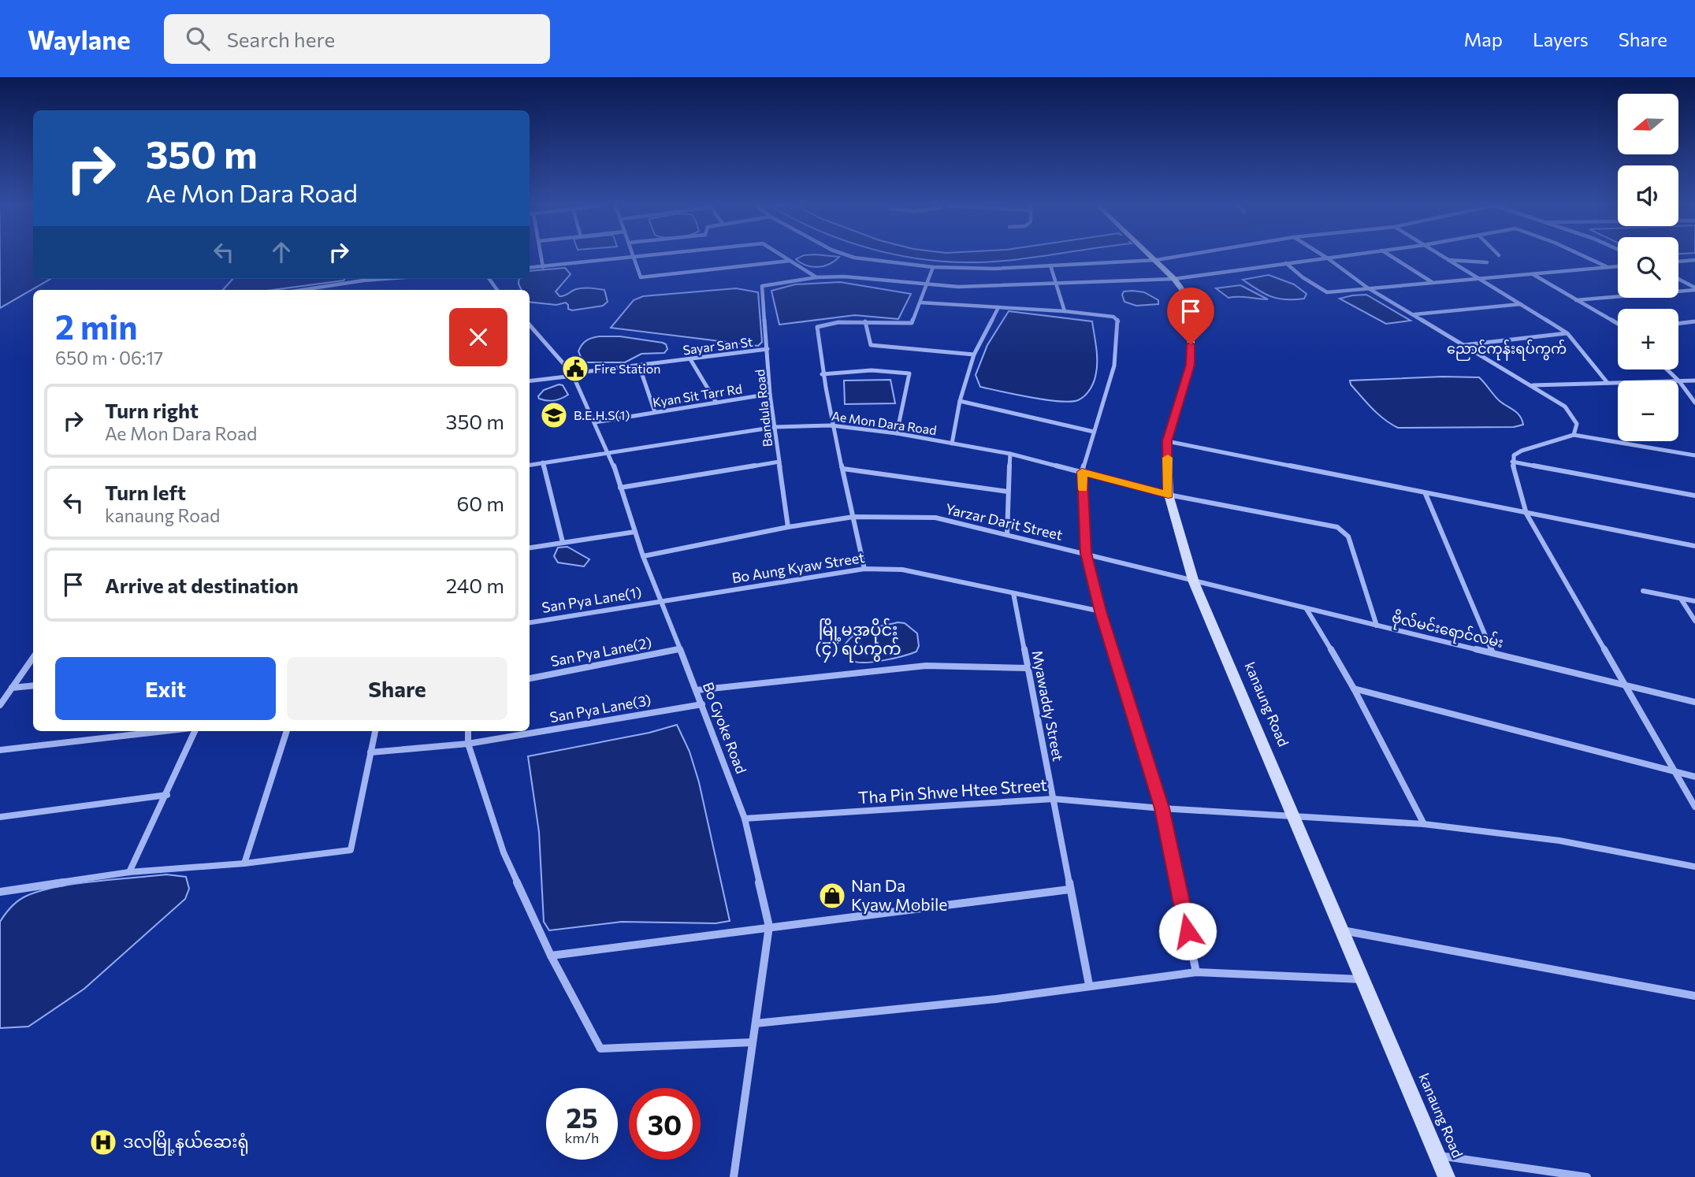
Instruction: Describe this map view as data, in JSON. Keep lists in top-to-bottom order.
{
  "streets": {
    "street": [
      "Sayar San St",
      "Kyan Sit Tarr Rd",
      "Bandula Road",
      "Ae Mon Dara Road",
      "Yarzar Darit Street",
      "Bo Aung Kyaw Street",
      "San Pya Lane(1)",
      "ဗိုလ်မင်းရောင်လမ်း",
      "San Pya Lane(2)",
      "kanaung Road",
      "Myawaddy Street",
      "San Pya Lane(3)",
      "Bo Gyoke Road",
      "Tha Pin Shwe Htee Street"
    ]
  },
  "crossings": [
    ["Sayar San St", "Bandula Road"],
    ["Sayar San St", "Bo Gyoke Road"],
    ["Kyan Sit Tarr Rd", "Bandula Road"],
    ["Kyan Sit Tarr Rd", "Bo Gyoke Road"],
    ["Bandula Road", "Ae Mon Dara Road"],
    ["Bandula Road", "Yarzar Darit Street"],
    ["Ae Mon Dara Road", "ဗိုလ်မင်းရောင်လမ်း"],
    ["Ae Mon Dara Road", "kanaung Road"],
    ["Ae Mon Dara Road", "Bo Gyoke Road"],
    ["Yarzar Darit Street", "ဗိုလ်မင်းရောင်လမ်း"],
    ["Yarzar Darit Street", "kanaung Road"],
    ["Yarzar Darit Street", "Bo Gyoke Road"],
    ["Bo Aung Kyaw Street", "San Pya Lane(1)"],
    ["Bo Aung Kyaw Street", "Myawaddy Street"],
    ["Bo Aung Kyaw Street", "Bo Gyoke Road"],
    ["San Pya Lane(1)", "Bo Gyoke Road"],
    ["ဗိုလ်မင်းရောင်လမ်း", "kanaung Road"],
    ["San Pya Lane(2)", "Bo Gyoke Road"],
    ["kanaung Road", "Tha Pin Shwe Htee Street"],
    ["Myawaddy Street", "Tha Pin Shwe Htee Street"],
    ["San Pya Lane(3)", "Bo Gyoke Road"],
    ["Bo Gyoke Road", "Tha Pin Shwe Htee Street"]
  ],
  "districts": ["ညောင်ကုန်းရပ်ကွက်", "မြို့မအပိုင်း (၄) ရပ်ကွက်"],
  "places": {
    "public building": ["Fire Station"],
    "school or university": ["B.E.H.S(1)"],
    "shop": ["Nan Da Kyaw Mobile"],
    "hospital": ["ဒလမြို့နယ်ဆေးရုံ"]
  },
  "north": "left",
  "page": {
    "header": "Waylane",
    "search": "Search here",
    "nav": ["Map", "Layers", "Share"],
    "map_buttons": ["+", "−"],
    "turn": ["350 m", "Ae Mon Dara Road"],
    "heading": ["2 min", "650 m · 06:17"],
    "list": [
      {
        "name": "Turn right",
        "note": "Ae Mon Dara Road",
        "value": "350 m"
      },
      {
        "name": "Turn left",
        "note": "kanaung Road",
        "value": "60 m"
      },
      {
        "name": "Arrive at destination",
        "value": "240 m"
      }
    ],
    "buttons": ["Exit", "Share"],
    "speed": "25 km/h",
    "limit": "30"
  }
}
